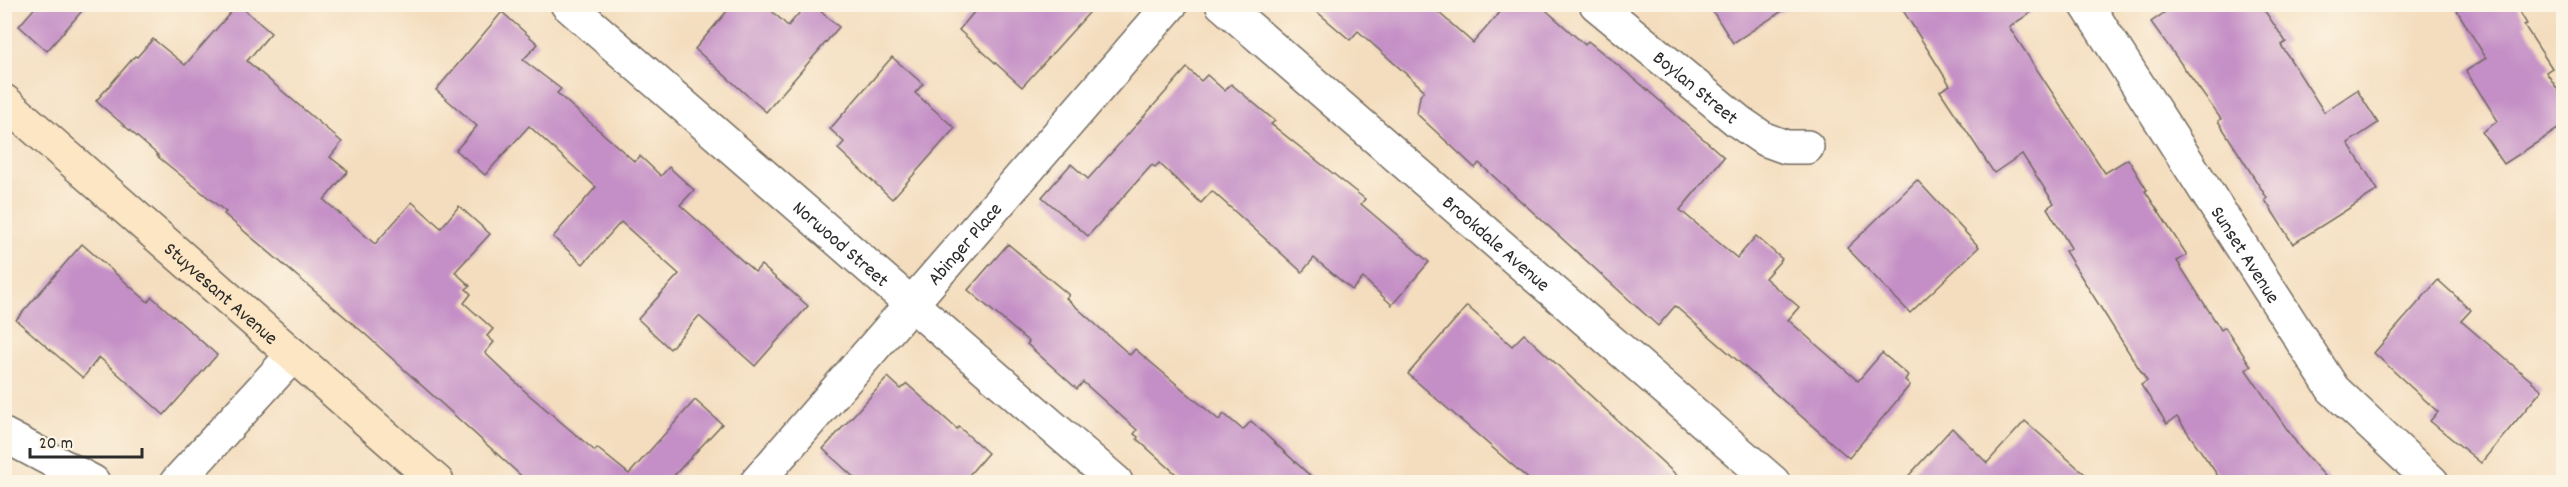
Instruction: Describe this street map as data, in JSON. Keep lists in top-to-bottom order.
{
  "streets": {
    "main road": ["Stuyvesant Avenue"],
    "street": [
      "Boylan Street",
      "Abinger Place",
      "Norwood Street",
      "Brookdale Avenue",
      "Sunset Avenue"
    ]
  },
  "crossings": [
    ["Abinger Place", "Norwood Street"]
  ],
  "scale_bar": "20 m"
}
